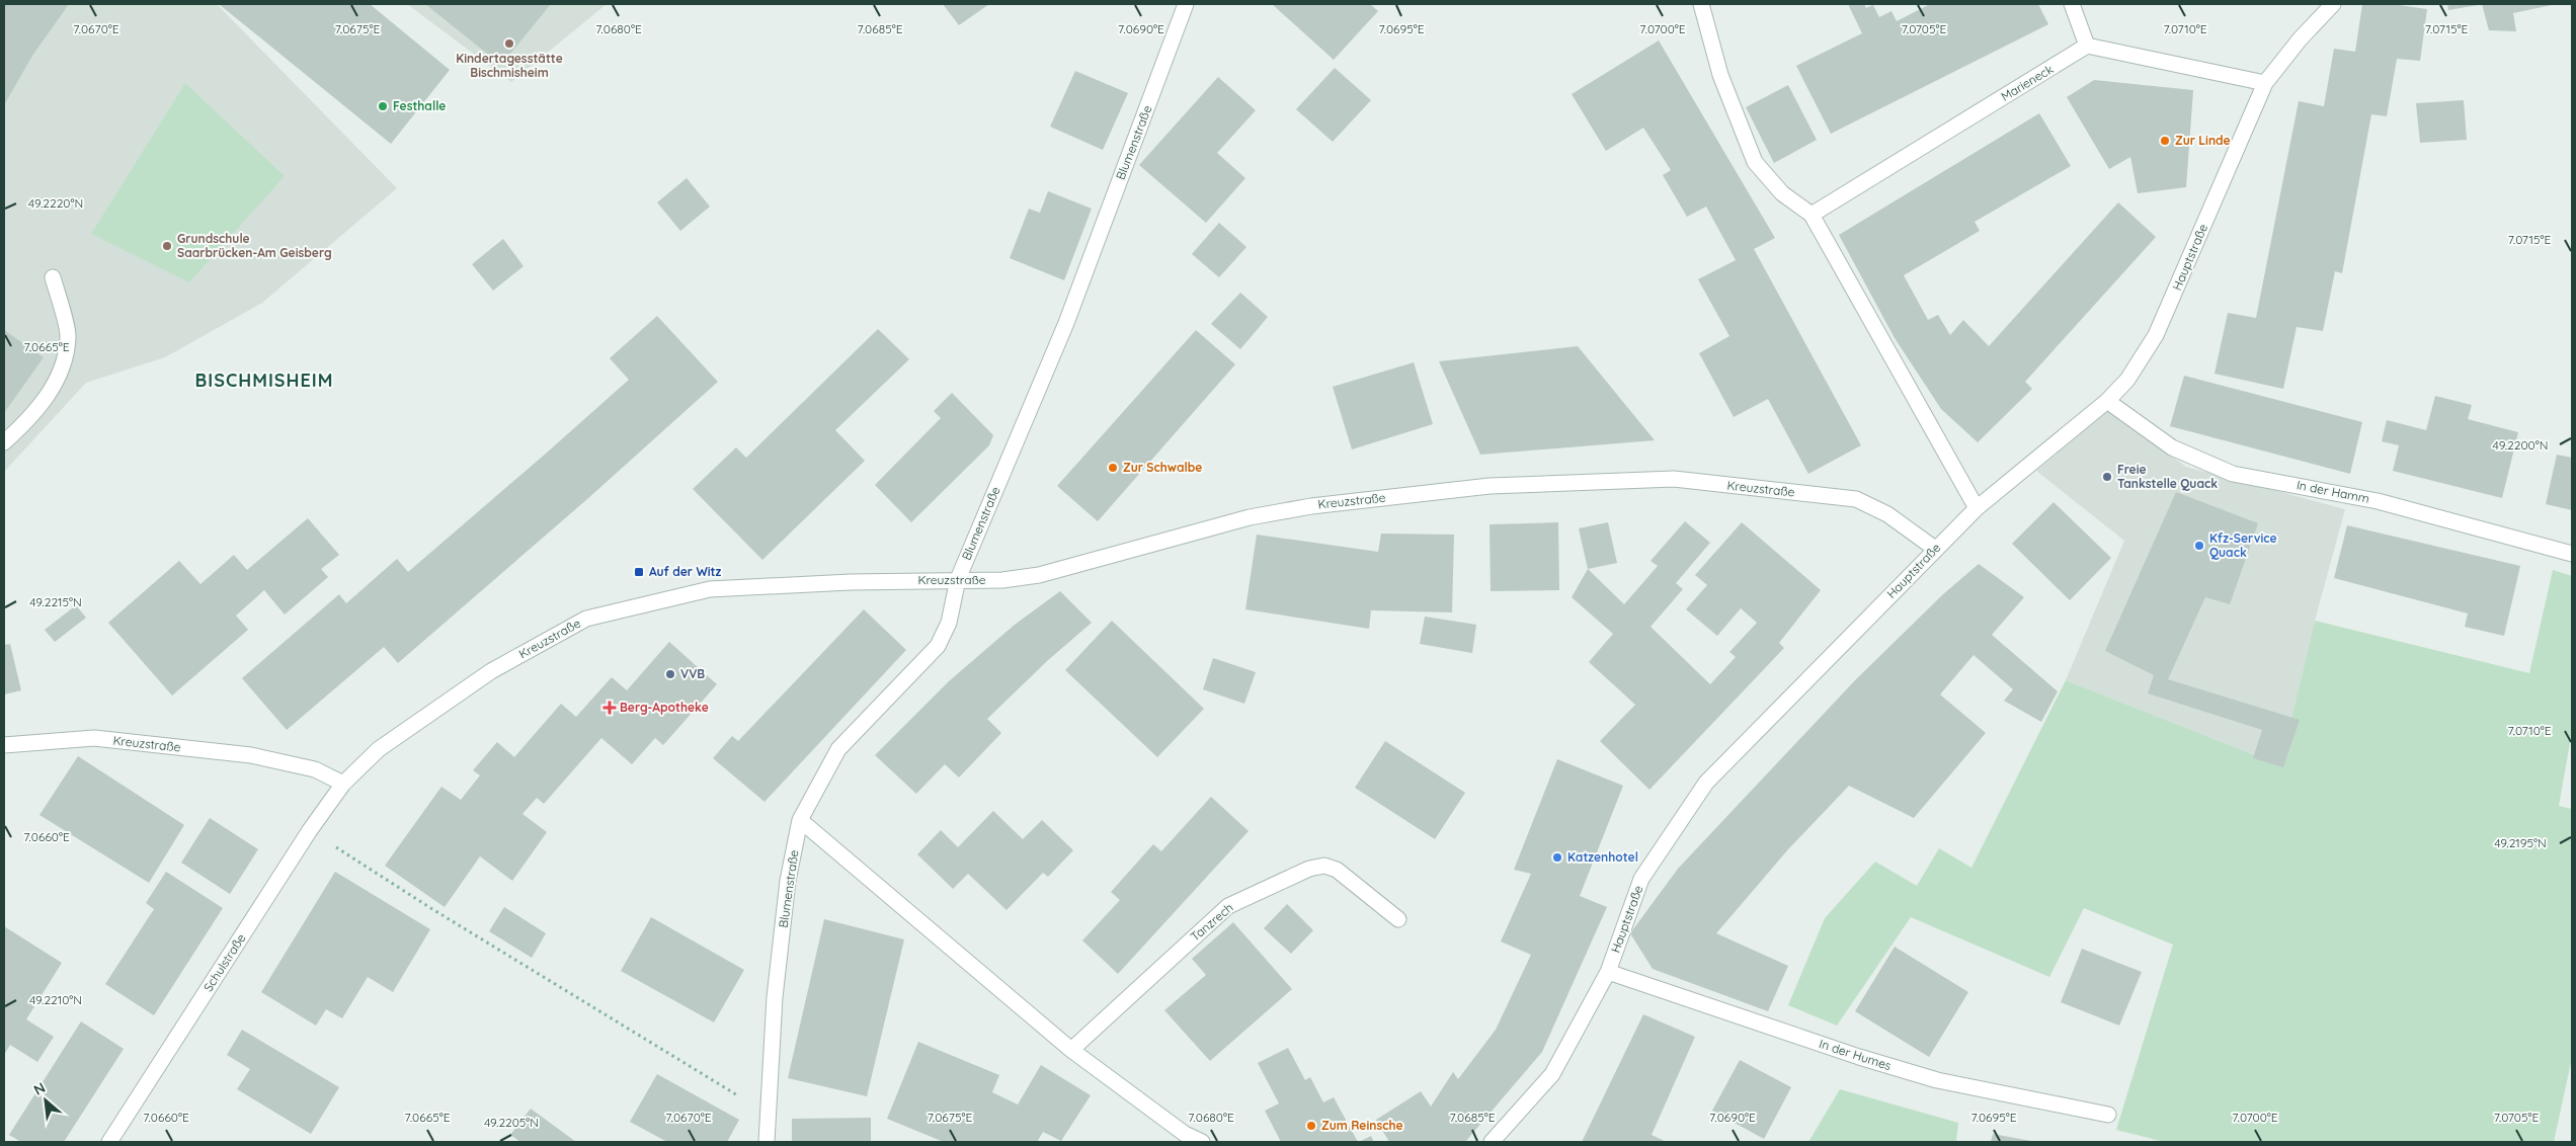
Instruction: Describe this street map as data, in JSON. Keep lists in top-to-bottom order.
{
  "streets": {
    "street": [
      "Marieneck",
      "Blumenstraße",
      "Hauptstraße",
      "Kreuzstraße",
      "In der Hamm",
      "Tanzrech",
      "Schulstraße",
      "In der Humes"
    ]
  },
  "crossings": [
    ["Blumenstraße", "Kreuzstraße"],
    ["Hauptstraße", "Kreuzstraße"],
    ["Hauptstraße", "In der Hamm"],
    ["Hauptstraße", "In der Humes"],
    ["Kreuzstraße", "Schulstraße"]
  ],
  "districts": ["BISCHMISHEIM"],
  "places": {
    "other": [
      "Kindertagesstätte Bischmisheim",
      "Festhalle",
      "Zur Linde",
      "Grundschule Saarbrücken-Am Geisberg",
      "Zur Schwalbe",
      "Freie Tankstelle Quack",
      "Kfz-Service Quack",
      "VVB",
      "Katzenhotel",
      "Zum Reinsche"
    ],
    "transit": ["Auf der Witz"],
    "health": ["Berg-Apotheke"]
  },
  "north": "top left",
  "coordinates": [
    "7.0670°E",
    "7.0675°E",
    "7.0680°E",
    "7.0685°E",
    "7.0690°E",
    "7.0695°E",
    "7.0700°E",
    "7.0705°E",
    "7.0710°E",
    "7.0715°E",
    "49.2220°N",
    "7.0665°E",
    "49.2200°N",
    "49.2215°N",
    "7.0660°E",
    "49.2195°N",
    "49.2210°N",
    "49.2205°N"
  ]
}
